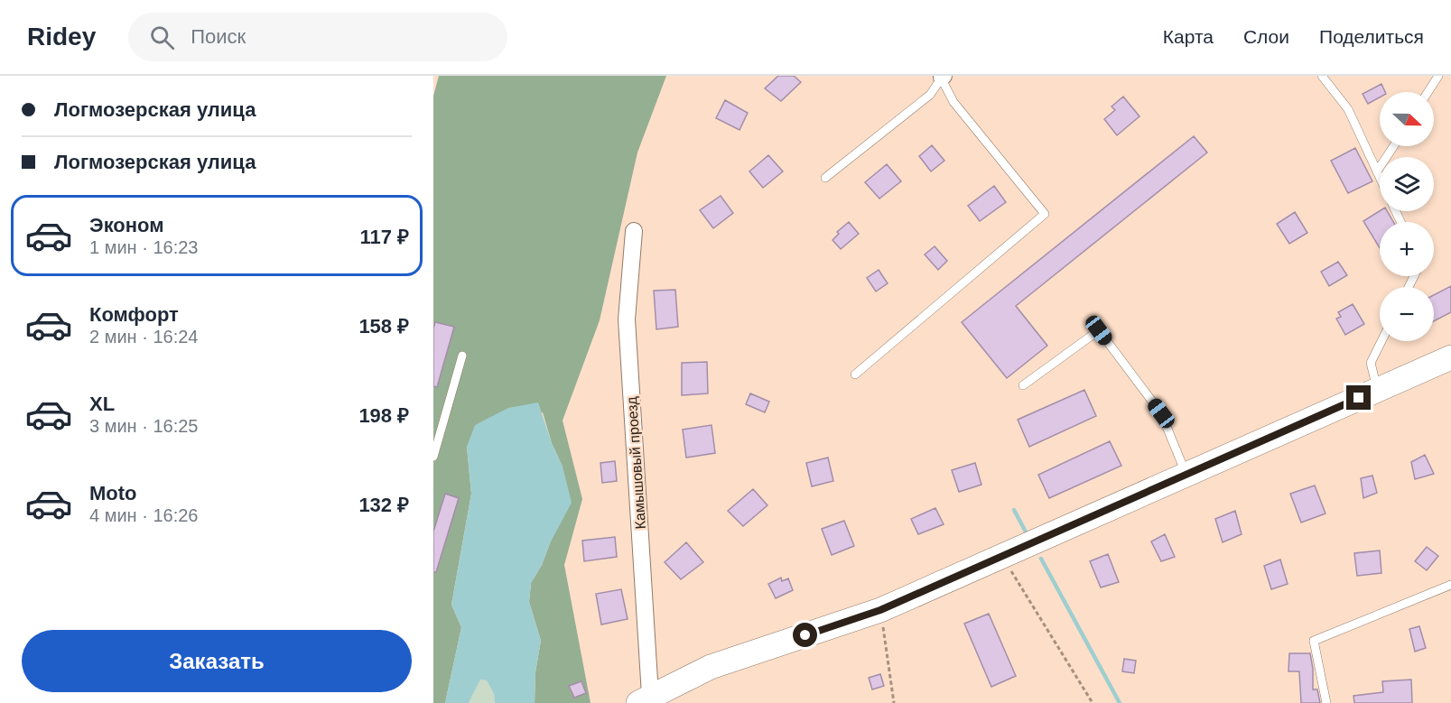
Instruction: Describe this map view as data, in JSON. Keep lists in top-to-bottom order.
{
  "streets": {
    "street": ["Камышовый проезд"]
  },
  "north": "right",
  "page": {
    "header": "Ridey",
    "search": "Поиск",
    "nav": ["Карта", "Слои", "Поделиться"],
    "banner": ["Логмозерская улица", "Логмозерская улица"],
    "map_buttons": ["+", "−"],
    "list": [
      {
        "name": "Эконом",
        "note": "1 мин · 16:23",
        "value": "117 ₽"
      },
      {
        "name": "Комфорт",
        "note": "2 мин · 16:24",
        "value": "158 ₽"
      },
      {
        "name": "XL",
        "note": "3 мин · 16:25",
        "value": "198 ₽"
      },
      {
        "name": "Moto",
        "note": "4 мин · 16:26",
        "value": "132 ₽"
      }
    ],
    "buttons": "Заказать"
  }
}
